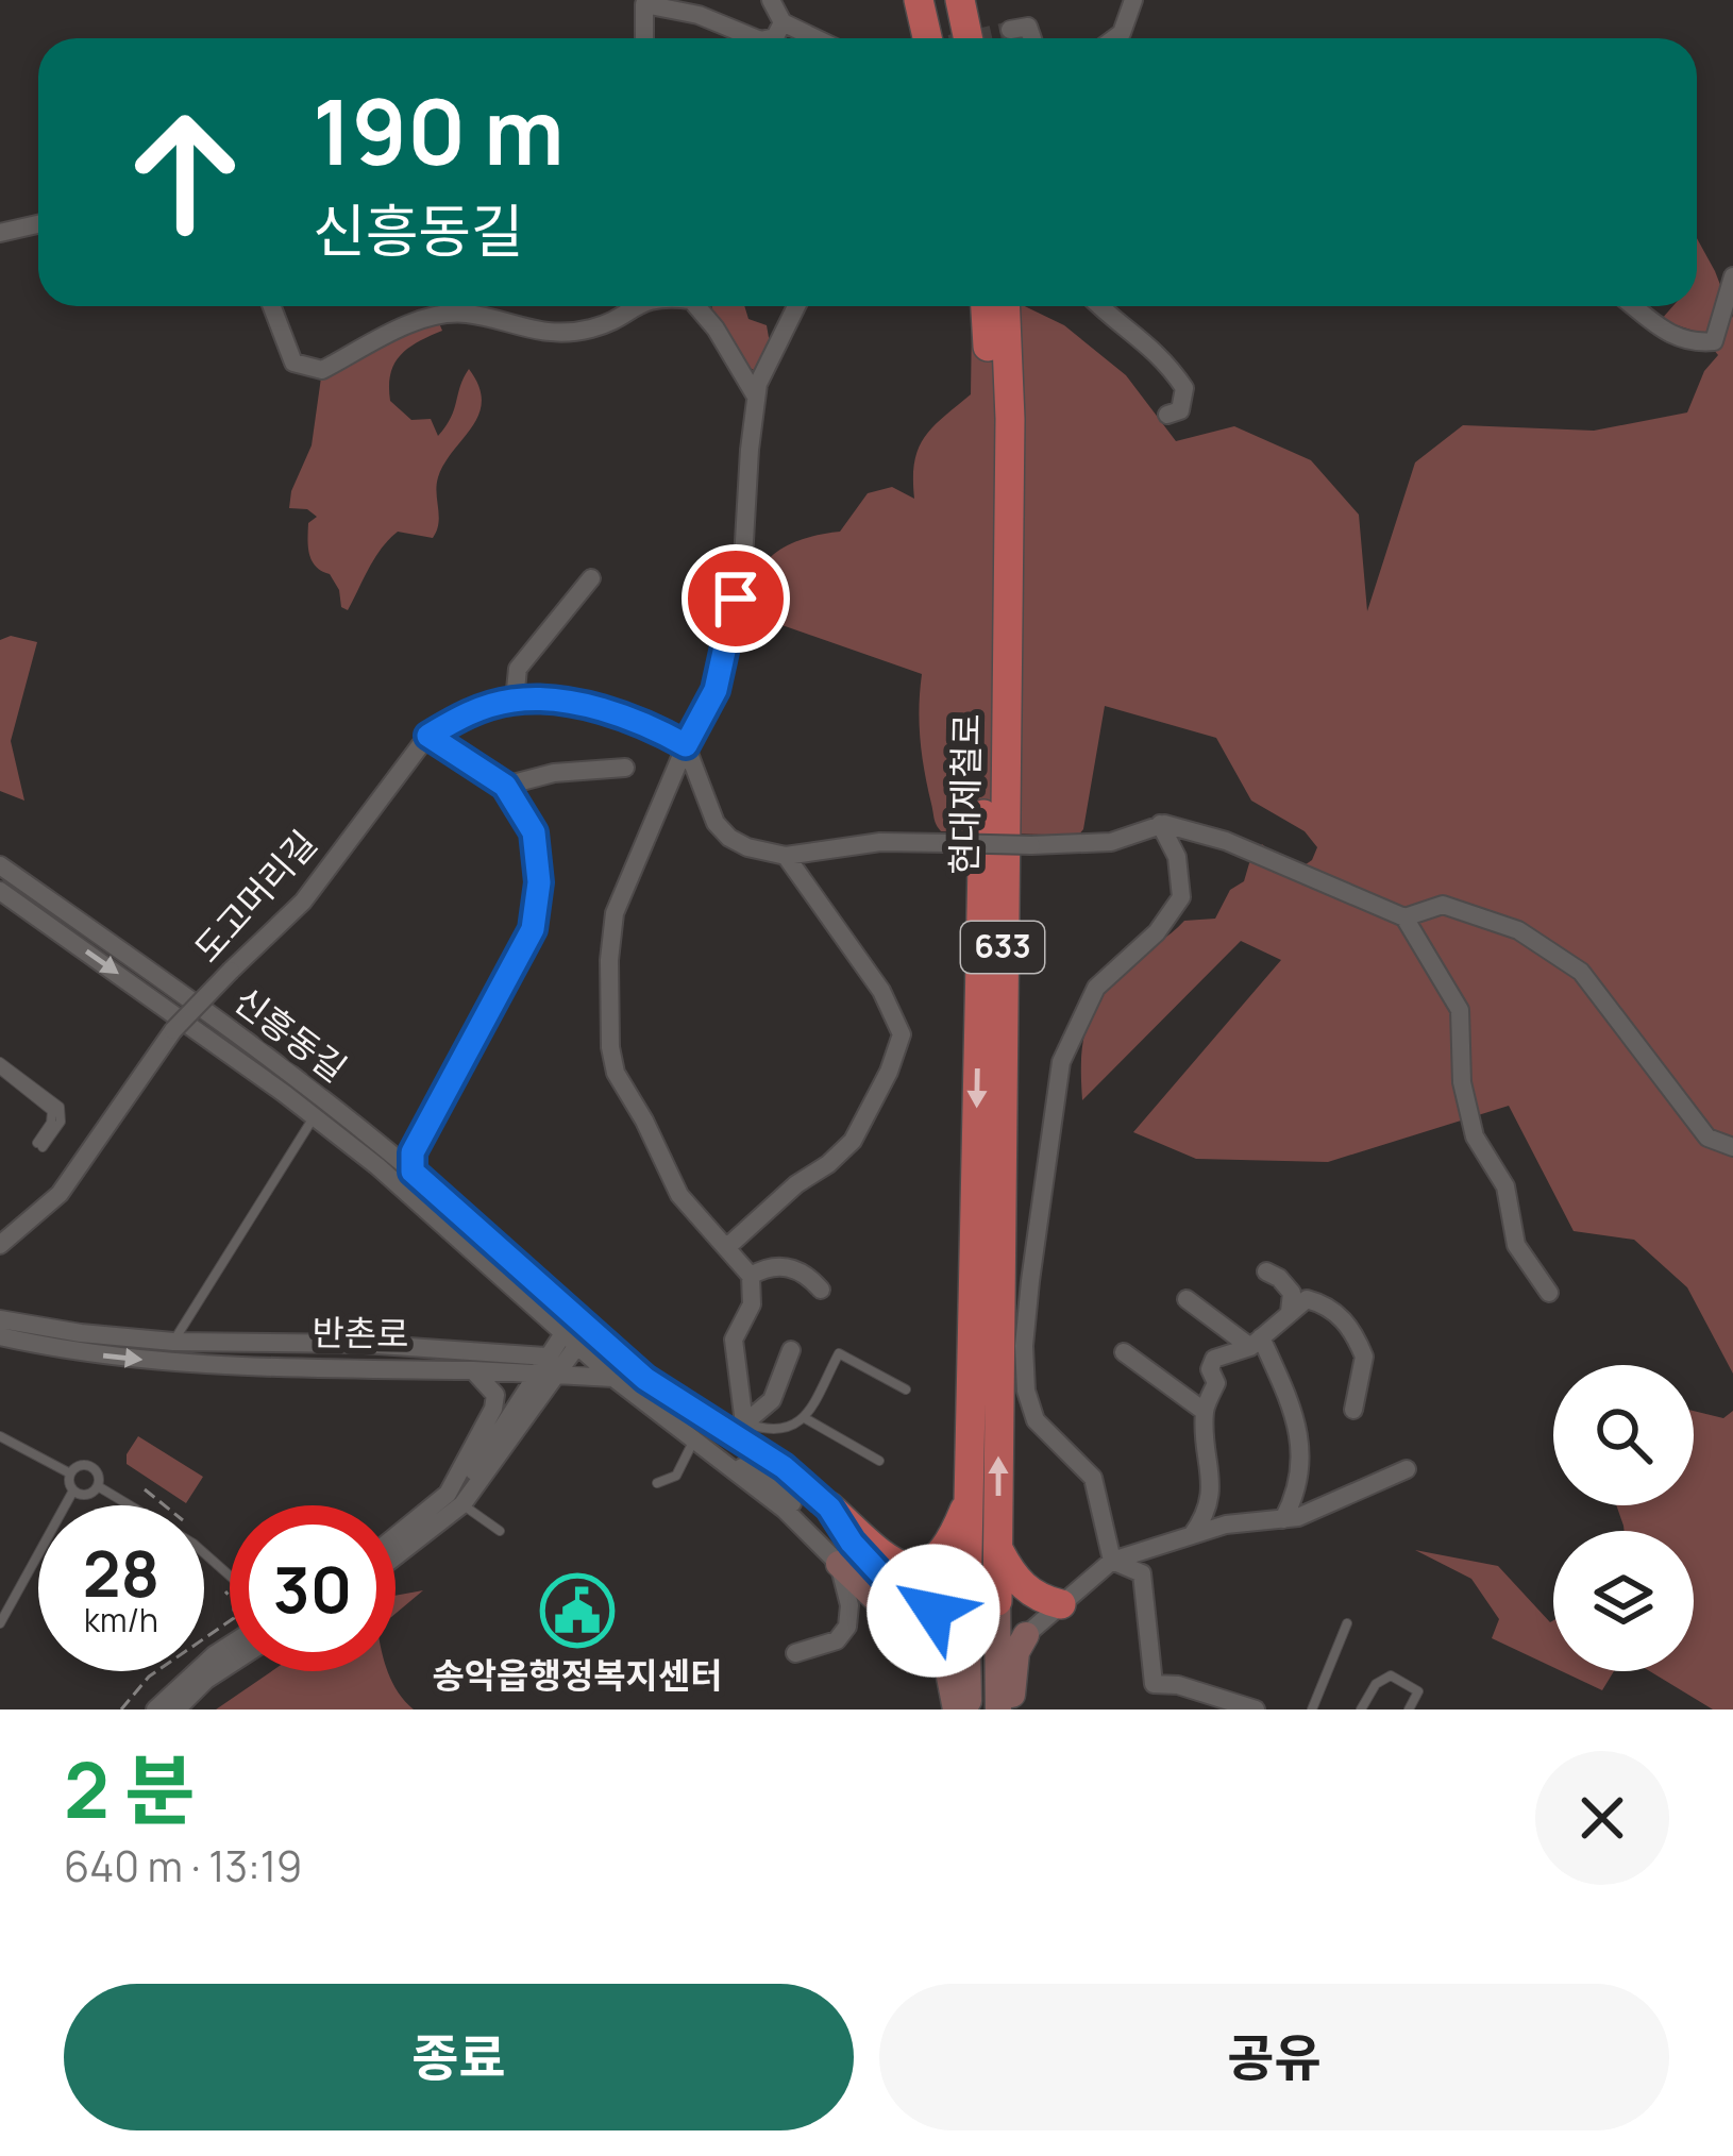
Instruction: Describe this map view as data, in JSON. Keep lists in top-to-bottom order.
{
  "streets": {
    "highway": ["현대제철로", "633"],
    "street": ["도고머리길", "신흥동길", "반촌로"]
  },
  "crossings": [
    ["현대제철로", "633"]
  ],
  "places": {
    "public building": ["송악읍행정복지센터"]
  },
  "page": {
    "turn": ["190 m", "신흥동길"],
    "speed": "28 km/h",
    "limit": "30",
    "heading": ["2 분", "640 m · 13:19"],
    "buttons": ["종료", "공유"]
  }
}
